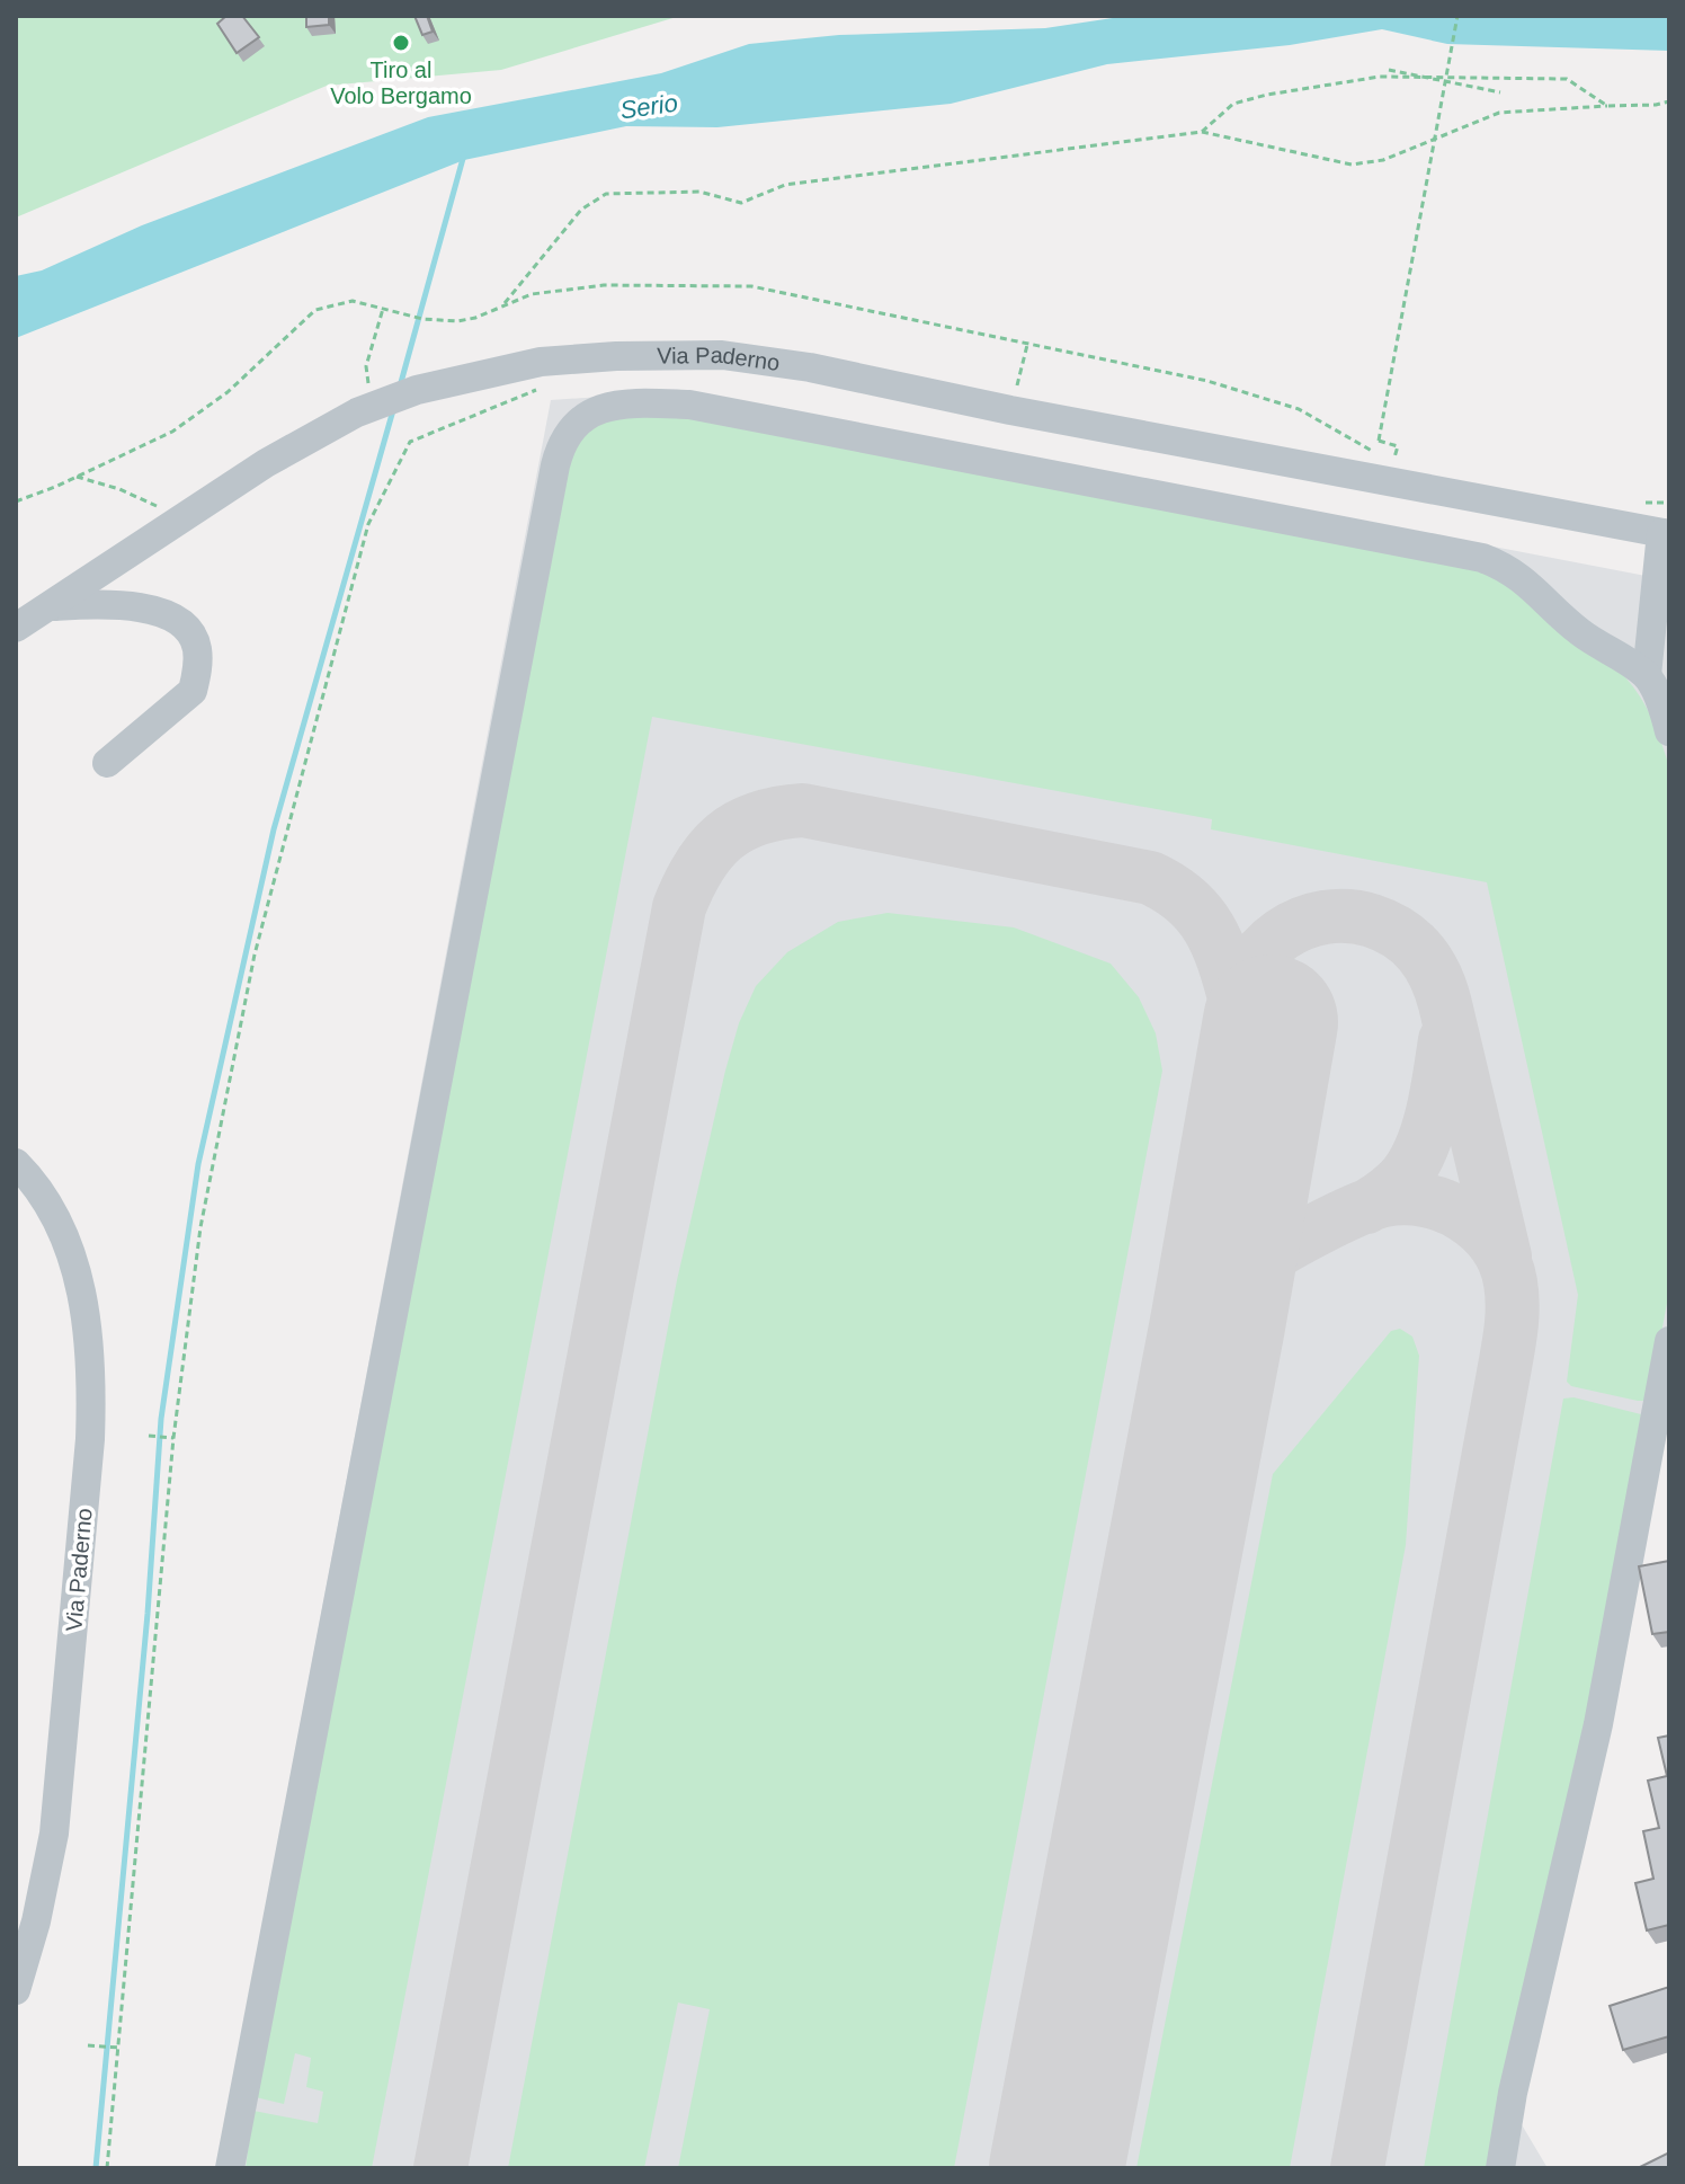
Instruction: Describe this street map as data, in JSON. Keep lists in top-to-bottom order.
{
  "streets": {
    "street": ["Via Paderno"]
  },
  "water": ["Serio"],
  "places": ["Tiro al Volo Bergamo"]
}
